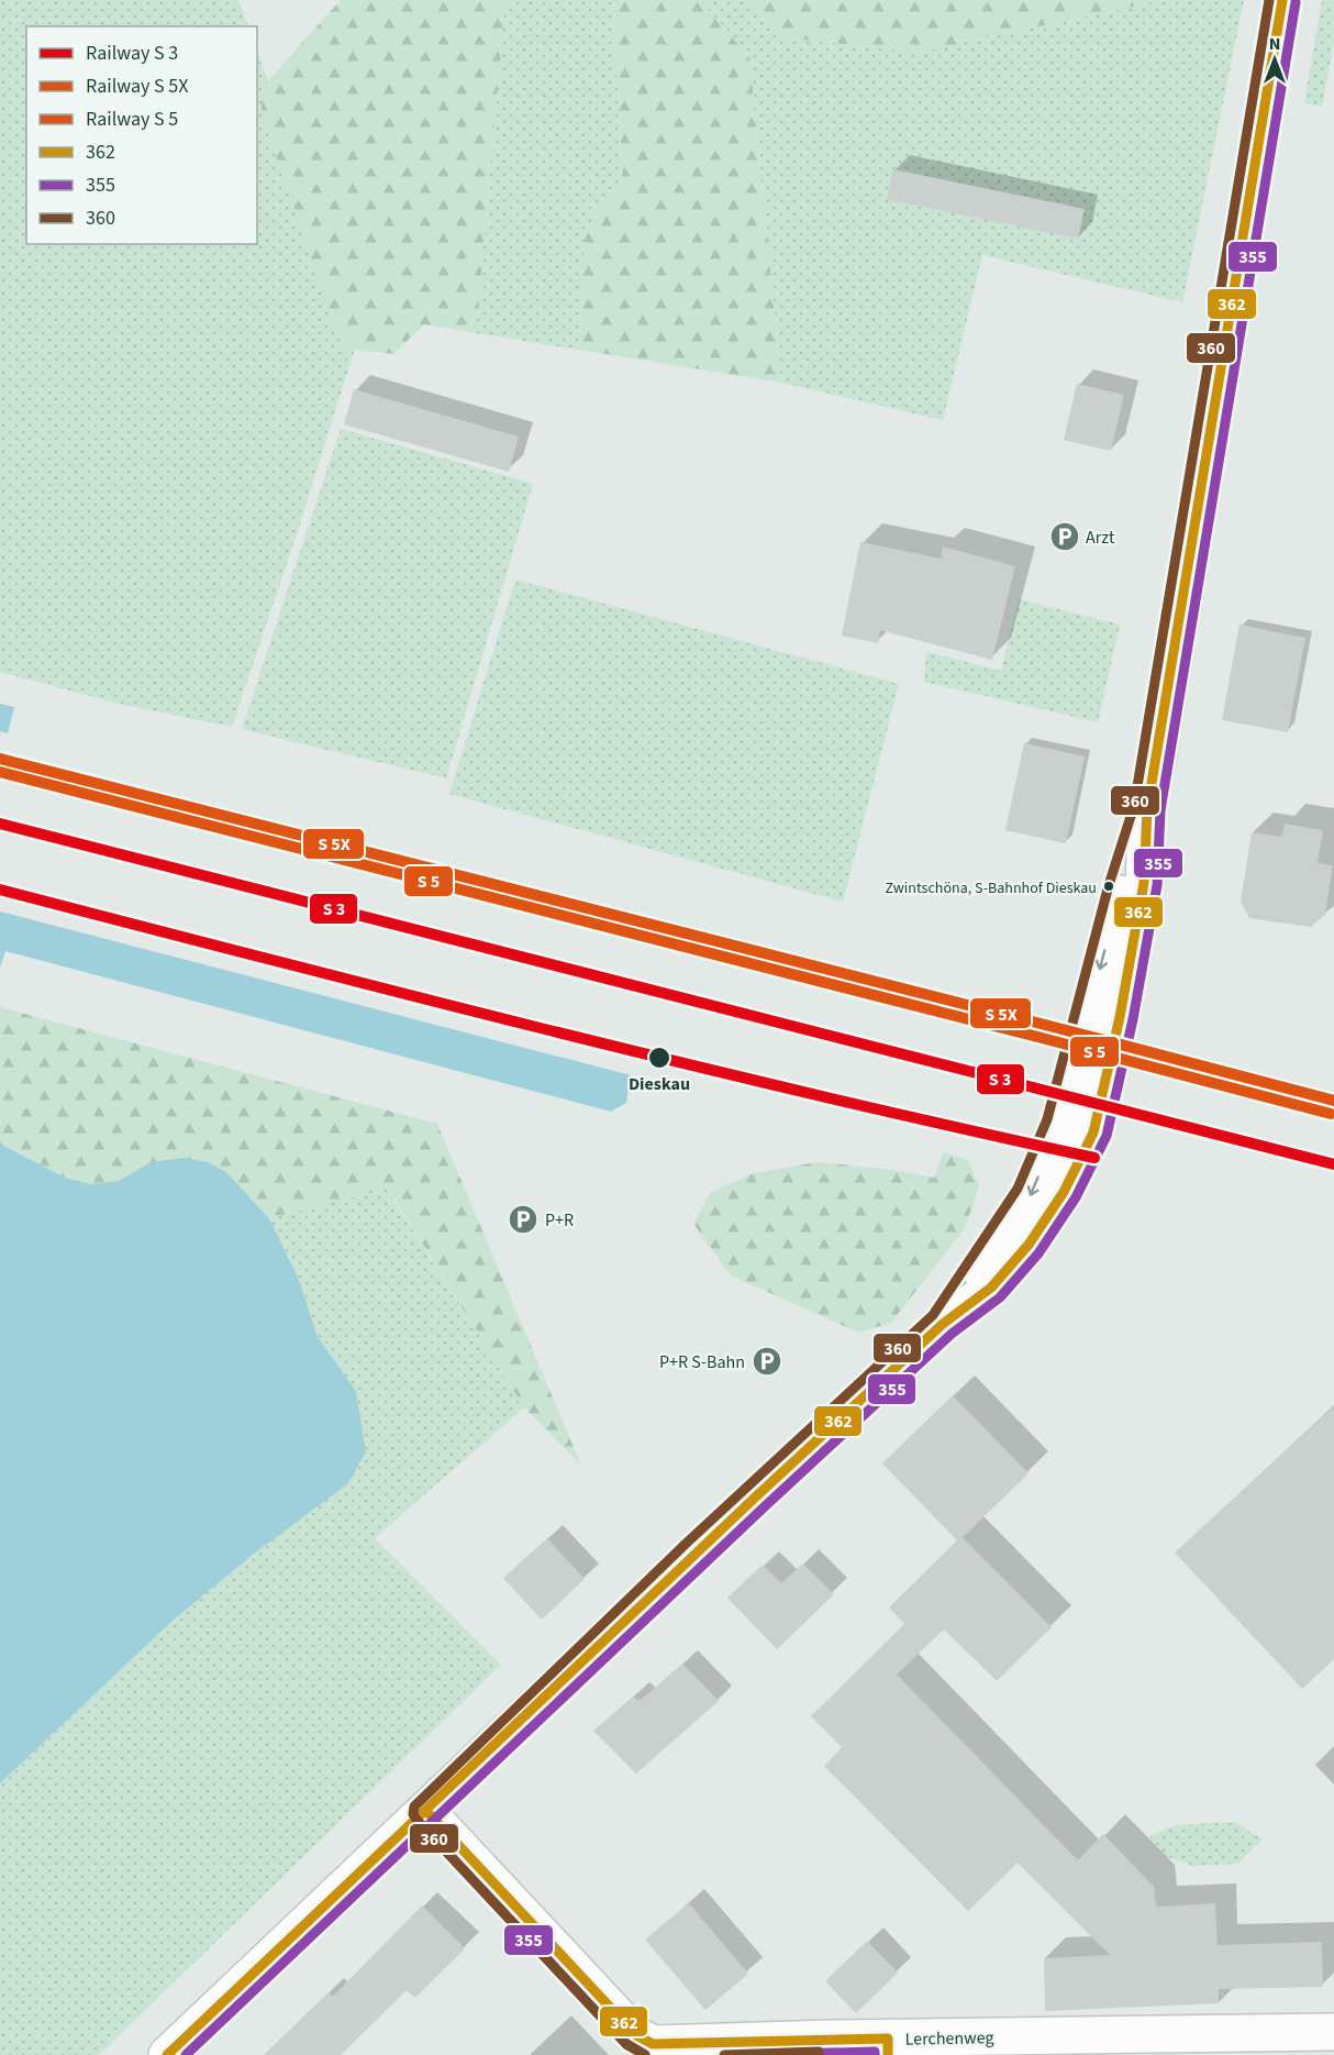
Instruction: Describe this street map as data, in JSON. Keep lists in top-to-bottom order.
{
  "streets": {
    "street": ["Lerchenweg"]
  },
  "places": {
    "parking": ["Arzt", "P+R", "P+R S-Bahn"],
    "other": ["Zwintschöna, S-Bahnhof Dieskau", "Dieskau"]
  },
  "lines": ["transit line 362", "transit line 360", "transit line 355"],
  "legend": [
    "Railway S 3",
    "Railway S 5X",
    "Railway S 5",
    "362",
    "355",
    "360"
  ],
  "north": "top"
}
